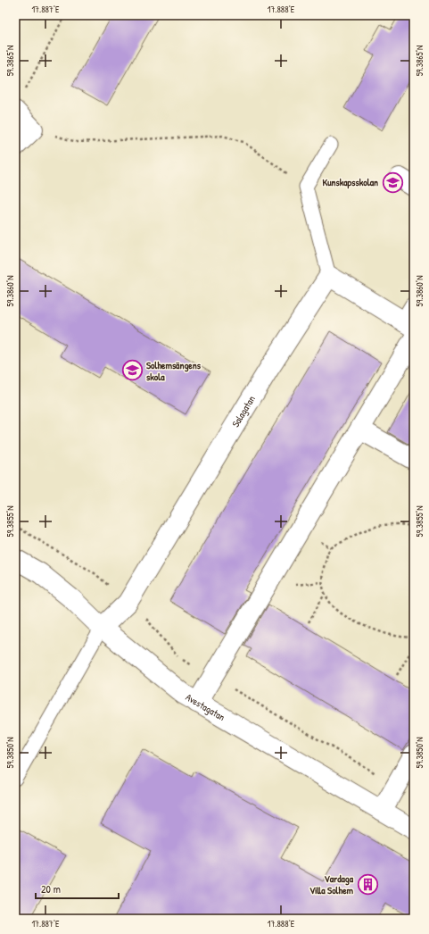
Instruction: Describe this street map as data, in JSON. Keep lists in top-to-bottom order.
{
  "streets": {
    "street": ["Salagatan", "Avestagatan"]
  },
  "crossings": [
    ["Salagatan", "Avestagatan"]
  ],
  "places": {
    "school or university": ["Kunskapsskolan", "Solhemsängens skola"],
    "building": ["Vardaga Villa Solhem"]
  },
  "scale_bar": "20 m",
  "coordinates": [
    "17.887°E",
    "17.888°E",
    "59.3865°N",
    "59.3860°N",
    "59.3855°N",
    "59.3850°N"
  ]
}
